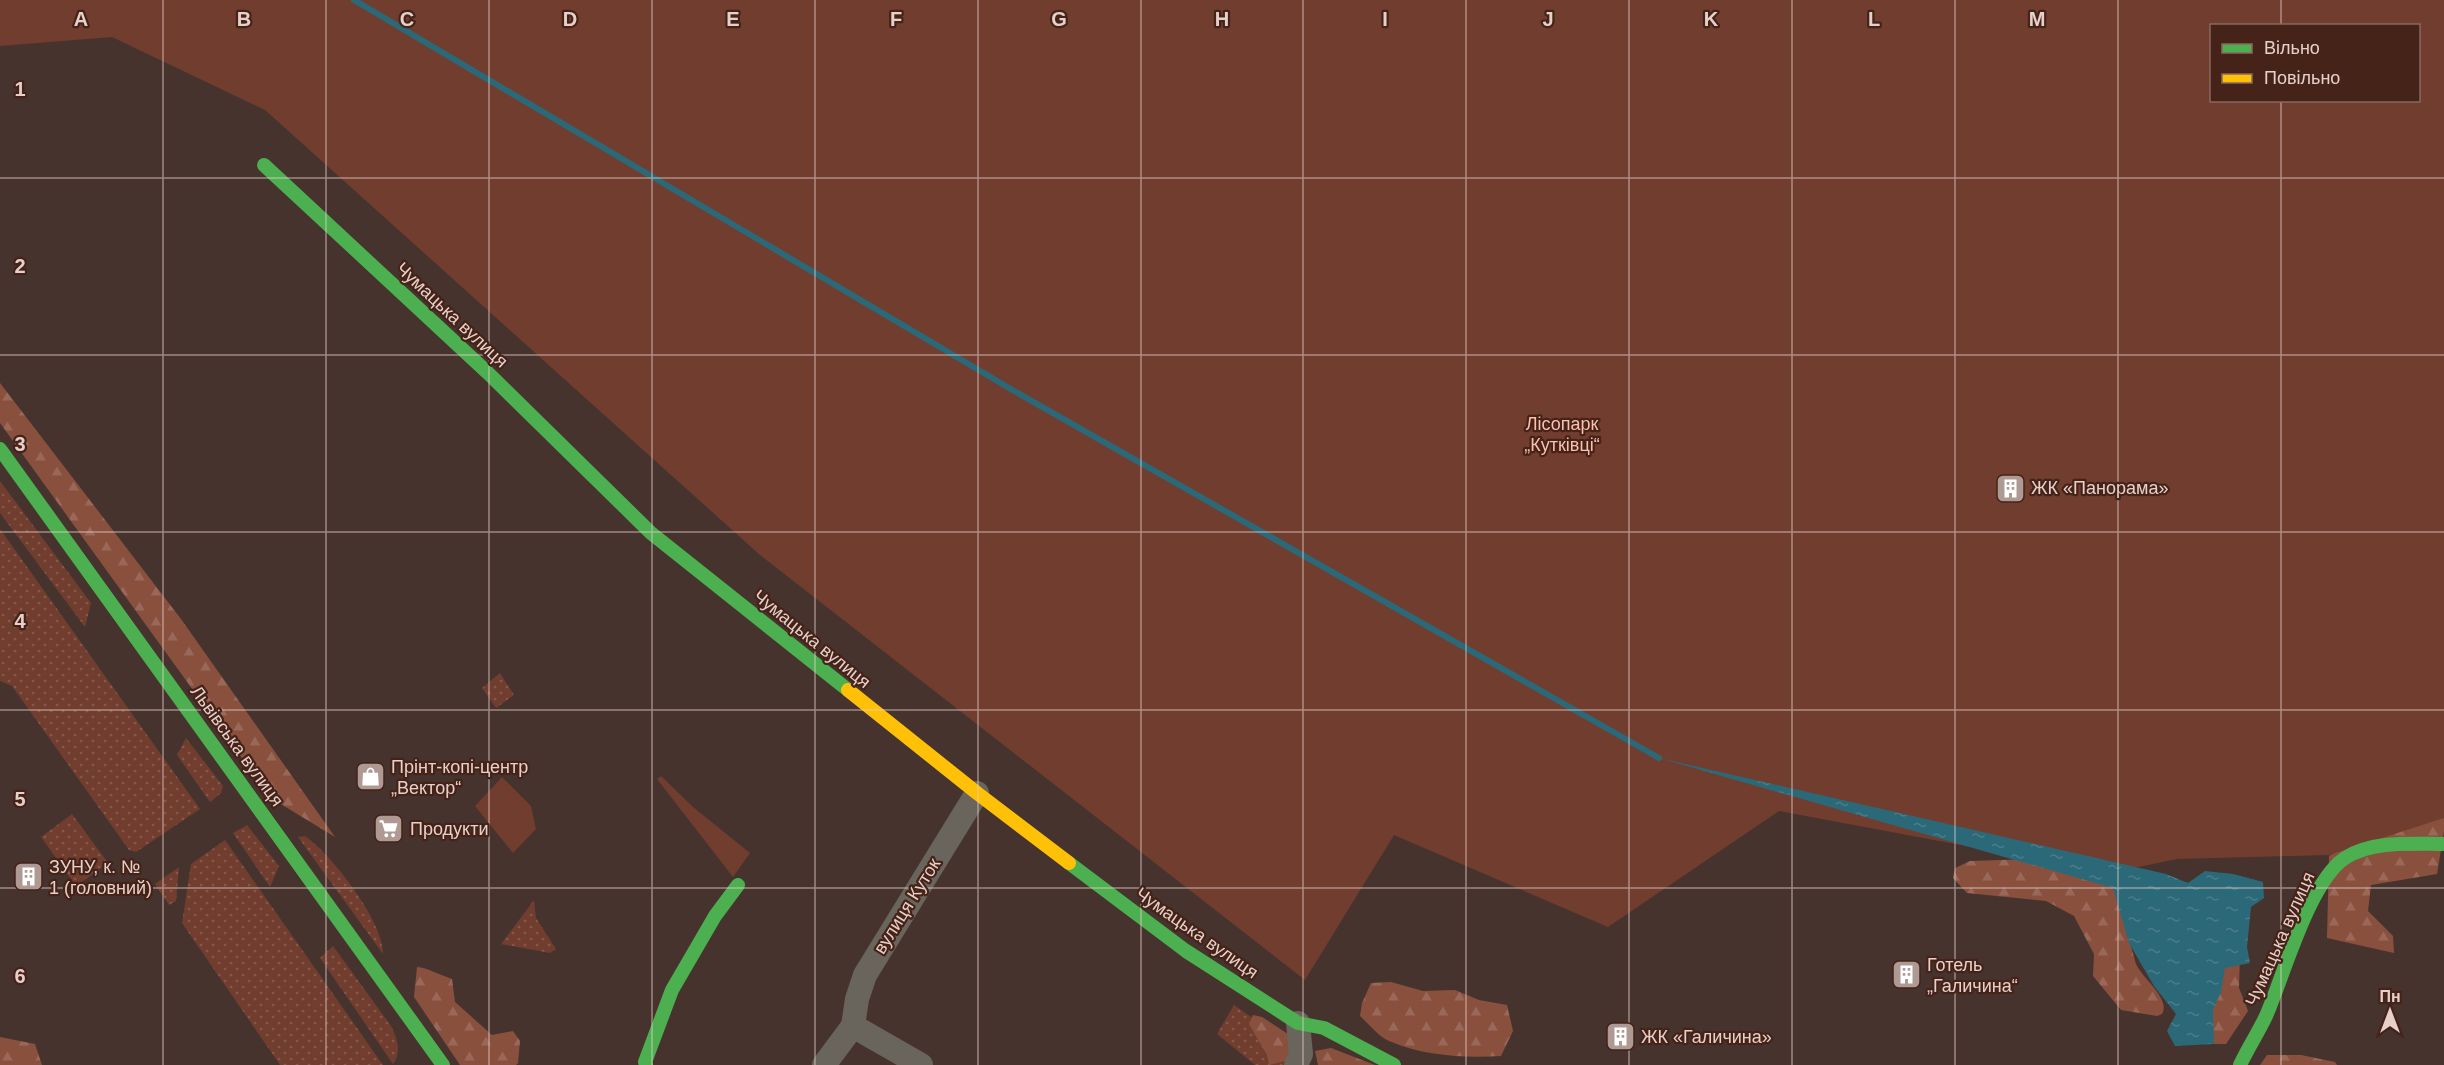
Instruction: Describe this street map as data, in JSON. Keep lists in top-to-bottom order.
{
  "streets": {
    "street": ["Чумацька вулиця", "Львівська вулиця", "вулиця Куток"]
  },
  "crossings": [
    ["Чумацька вулиця", "вулиця Куток"]
  ],
  "parks": ["Лісопарк „Кутківці“"],
  "places": {
    "building": [
      "ЖК «Панорама»",
      "ЗУНУ, к. № 1 (головний)",
      "Готель „Галичина“",
      "ЖК «Галичина»"
    ],
    "shop": ["Прінт-копі-центр „Вектор“"],
    "supermarket": ["Продукти"]
  },
  "legend": ["Вільно", "Повільно"],
  "north": "top",
  "grid": {
    "columns": [
      "A",
      "B",
      "C",
      "D",
      "E",
      "F",
      "G",
      "H",
      "I",
      "J",
      "K",
      "L",
      "M"
    ],
    "rows": [
      "1",
      "2",
      "3",
      "4",
      "5",
      "6"
    ]
  }
}
